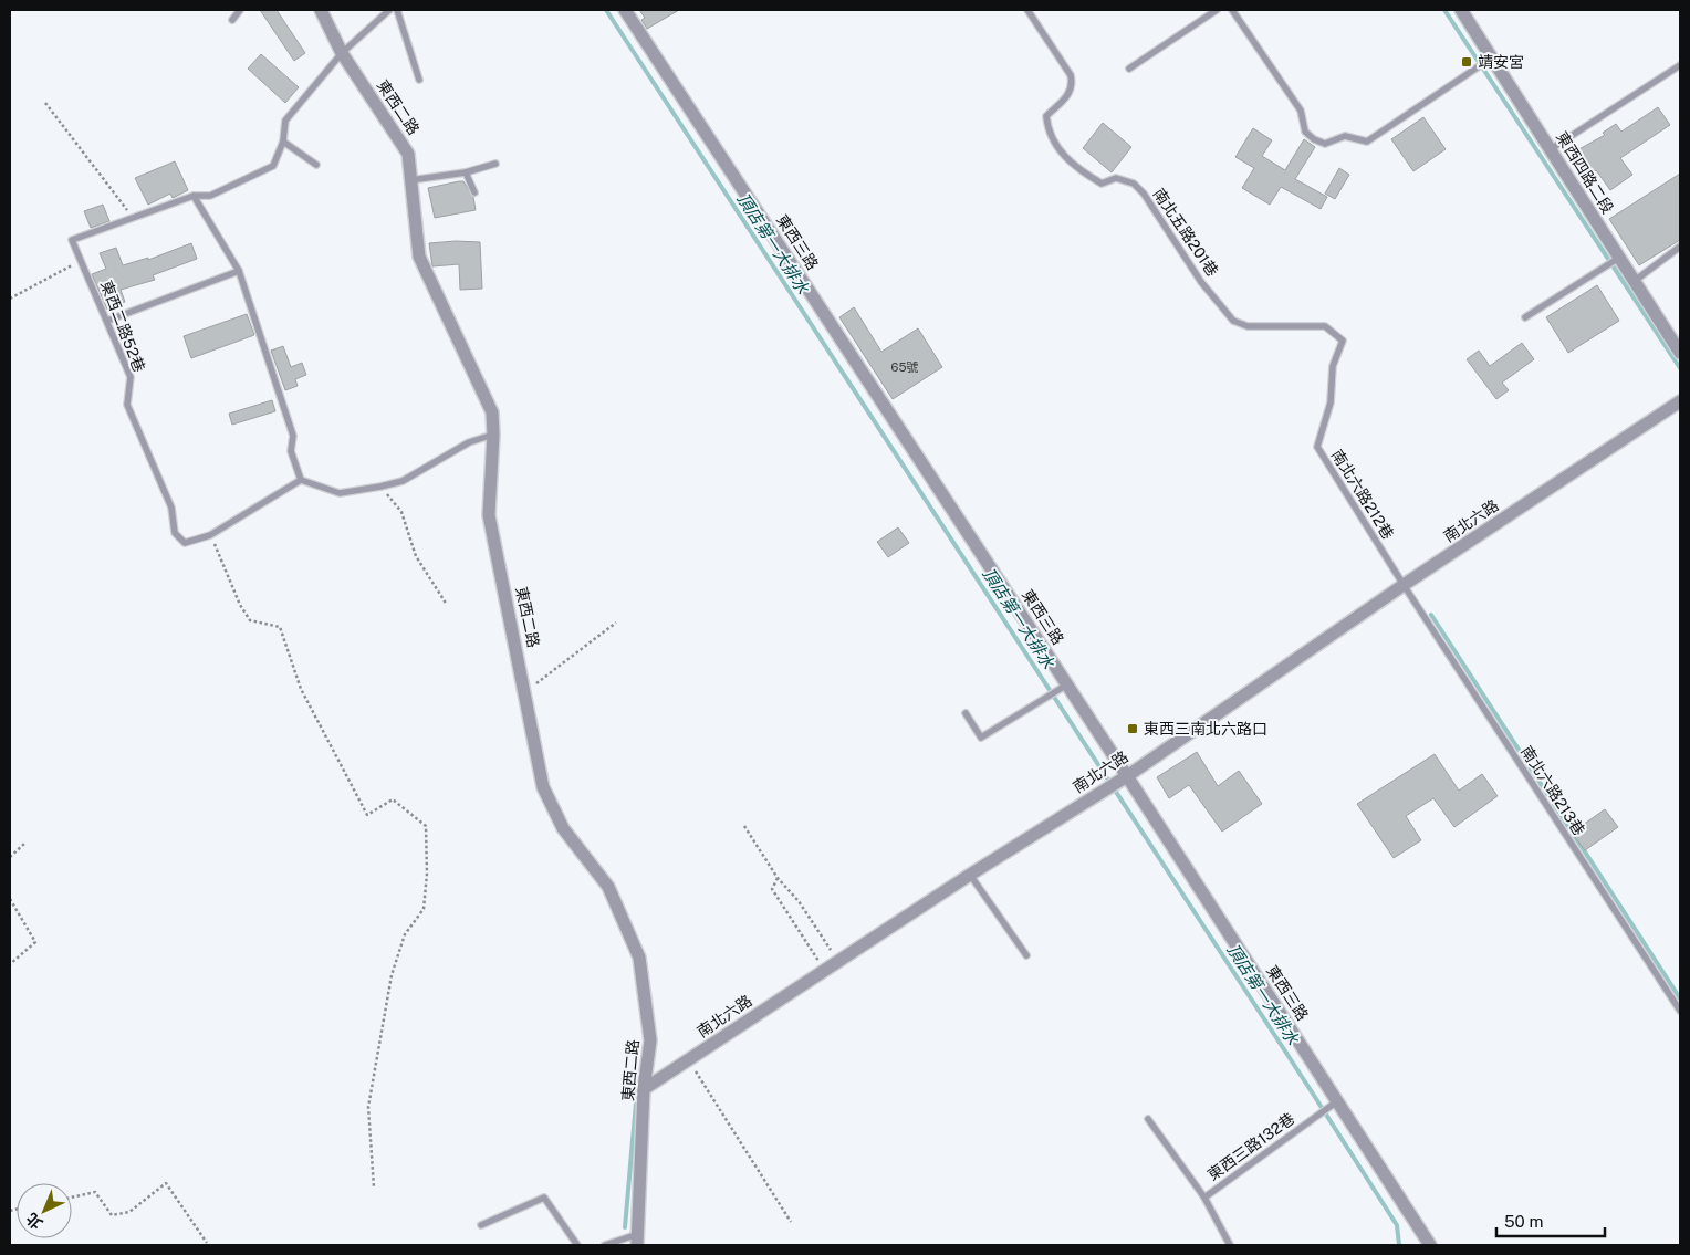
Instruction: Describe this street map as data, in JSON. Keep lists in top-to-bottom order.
{
  "streets": {
    "street": [
      "東西二路",
      "東西四路二段",
      "東西三路",
      "南北六路"
    ],
    "lane": [
      "南北五路201巷",
      "東西二路52巷",
      "南北六路212巷",
      "南北六路213巷",
      "東西三路132巷"
    ]
  },
  "crossings": [
    ["東西二路", "東西二路52巷"],
    ["東西二路", "南北六路"],
    ["南北五路201巷", "南北六路212巷"],
    ["東西三路", "南北六路"],
    ["東西三路", "東西三路132巷"],
    ["南北六路212巷", "南北六路"],
    ["南北六路212巷", "南北六路213巷"],
    ["南北六路", "南北六路213巷"]
  ],
  "water": ["頂店第一大排水"],
  "places": {
    "transit": ["靖安宮", "東西三南北六路口"]
  },
  "house_numbers": ["65號"],
  "scale_bar": "50 m",
  "north": "bottom left"
}
